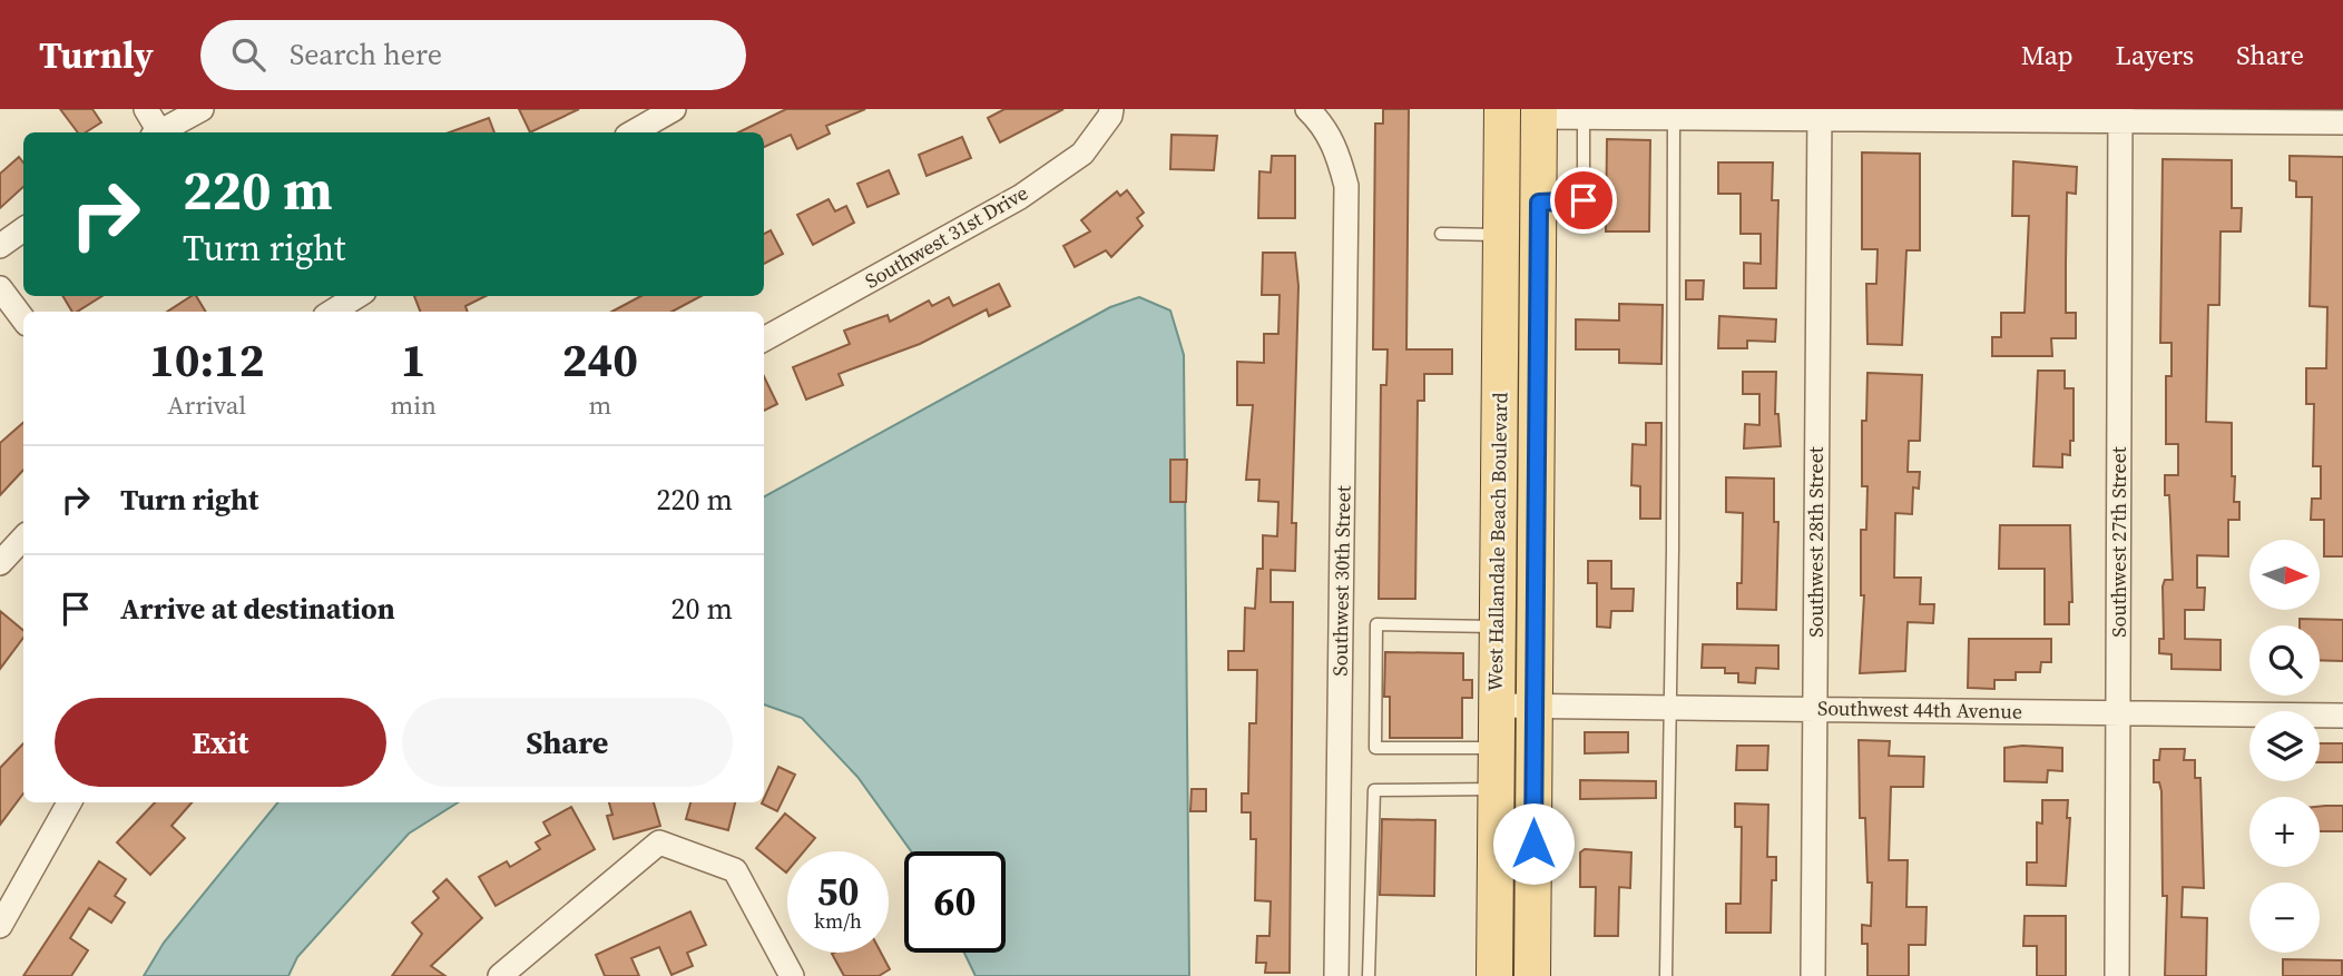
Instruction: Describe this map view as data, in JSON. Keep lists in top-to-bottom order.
{
  "streets": {
    "main road": ["West Hallandale Beach Boulevard"],
    "street": [
      "Southwest 31st Drive",
      "Southwest 28th Street",
      "Southwest 27th Street",
      "Southwest 30th Street",
      "Southwest 44th Avenue"
    ]
  },
  "crossings": [
    ["West Hallandale Beach Boulevard", "Southwest 44th Avenue"],
    ["Southwest 28th Street", "Southwest 44th Avenue"],
    ["Southwest 27th Street", "Southwest 44th Avenue"]
  ],
  "north": "right",
  "page": {
    "header": "Turnly",
    "search": "Search here",
    "nav": ["Map", "Layers", "Share"],
    "turn": ["220 m", "Turn right"],
    "eta": [
      "10:12",
      "Arrival",
      "1",
      "min",
      "240",
      "m"
    ],
    "list": [
      {
        "name": "Turn right",
        "value": "220 m"
      },
      {
        "name": "Arrive at destination",
        "value": "20 m"
      }
    ],
    "map_buttons": ["+", "−"],
    "buttons": ["Exit", "Share"],
    "speed": "50 km/h",
    "limit": "60"
  }
}
